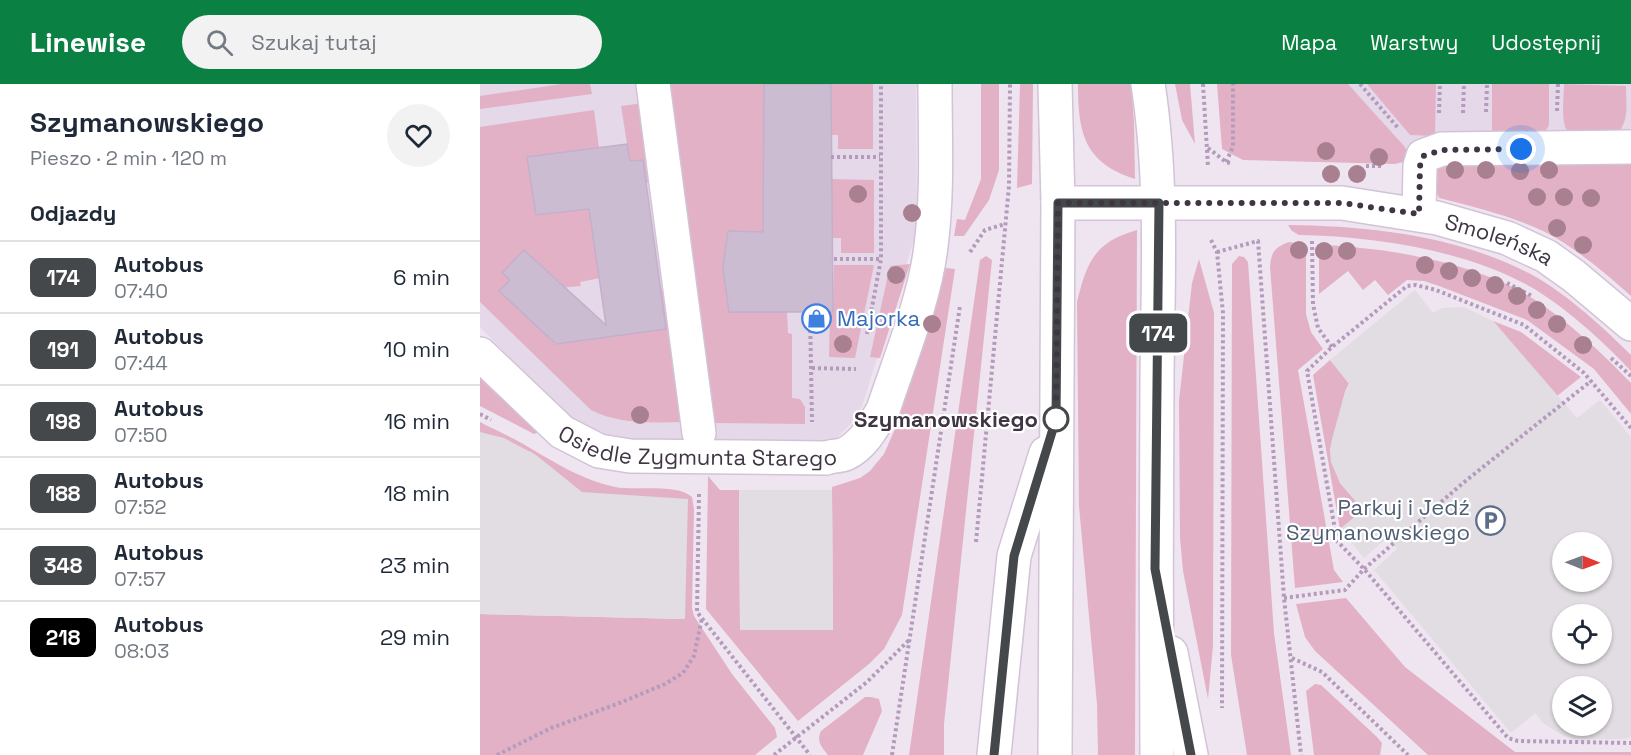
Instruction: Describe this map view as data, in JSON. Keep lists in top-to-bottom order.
{
  "streets": {
    "street": ["Smoleńska", "Osiedle Zygmunta Starego"]
  },
  "places": {
    "shop": ["Majorka"],
    "other": ["Szymanowskiego"],
    "parking": ["Parkuj i Jedź Szymanowskiego"]
  },
  "lines": ["bus line 174"],
  "north": "right",
  "page": {
    "header": "Linewise",
    "search": "Szukaj tutaj",
    "nav": ["Mapa", "Warstwy", "Udostępnij"],
    "heading": [
      ["Szymanowskiego", "Pieszo · 2 min · 120 m"],
      "Odjazdy"
    ],
    "on_map": "174",
    "list": [
      {
        "mark": "174",
        "name": "Autobus",
        "note": "07:40",
        "value": "6 min"
      },
      {
        "mark": "191",
        "name": "Autobus",
        "note": "07:44",
        "value": "10 min"
      },
      {
        "mark": "198",
        "name": "Autobus",
        "note": "07:50",
        "value": "16 min"
      },
      {
        "mark": "188",
        "name": "Autobus",
        "note": "07:52",
        "value": "18 min"
      },
      {
        "mark": "348",
        "name": "Autobus",
        "note": "07:57",
        "value": "23 min"
      },
      {
        "mark": "218",
        "name": "Autobus",
        "note": "08:03",
        "value": "29 min"
      }
    ]
  }
}
